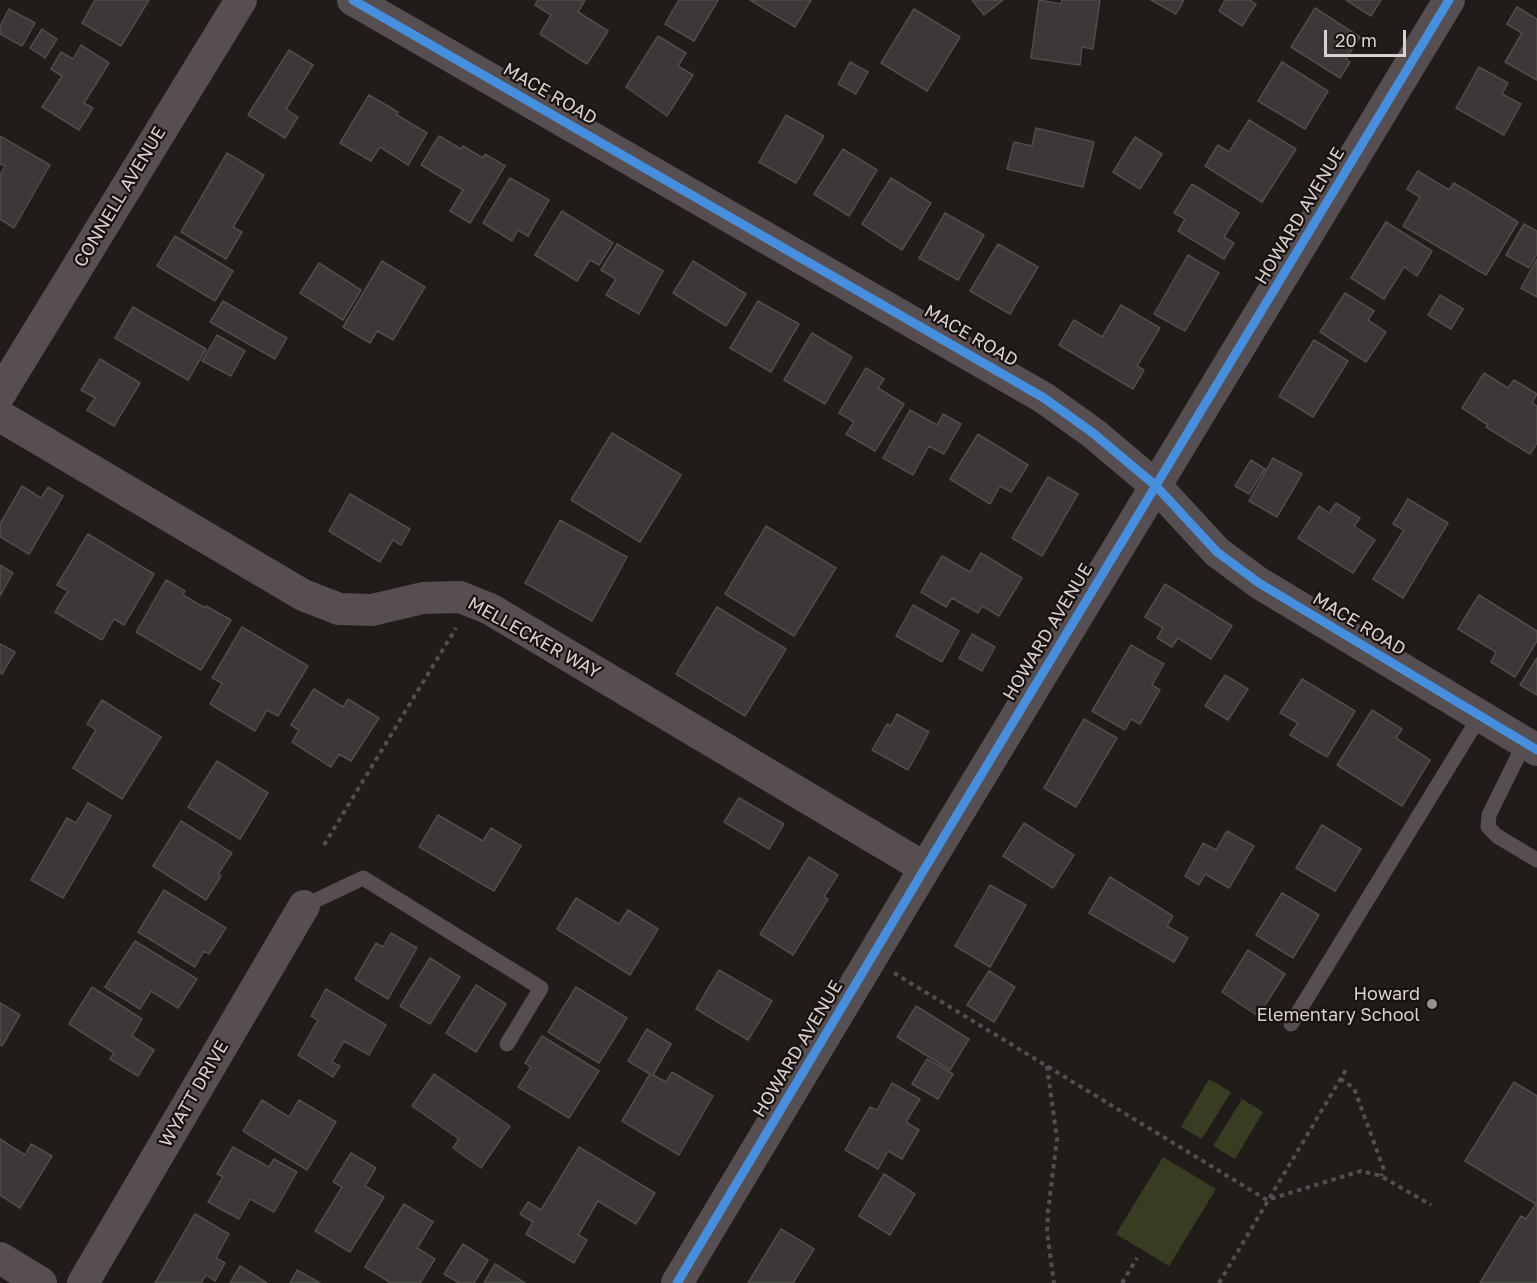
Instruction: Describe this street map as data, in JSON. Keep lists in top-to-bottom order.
{
  "streets": {
    "street": [
      "MACE ROAD",
      "CONNELL AVENUE",
      "HOWARD AVENUE",
      "MELLECKER WAY",
      "WYATT DRIVE"
    ]
  },
  "crossings": [
    ["MACE ROAD", "HOWARD AVENUE"],
    ["HOWARD AVENUE", "MELLECKER WAY"]
  ],
  "places": ["Howard Elementary School"],
  "scale_bar": "20 m"
}
